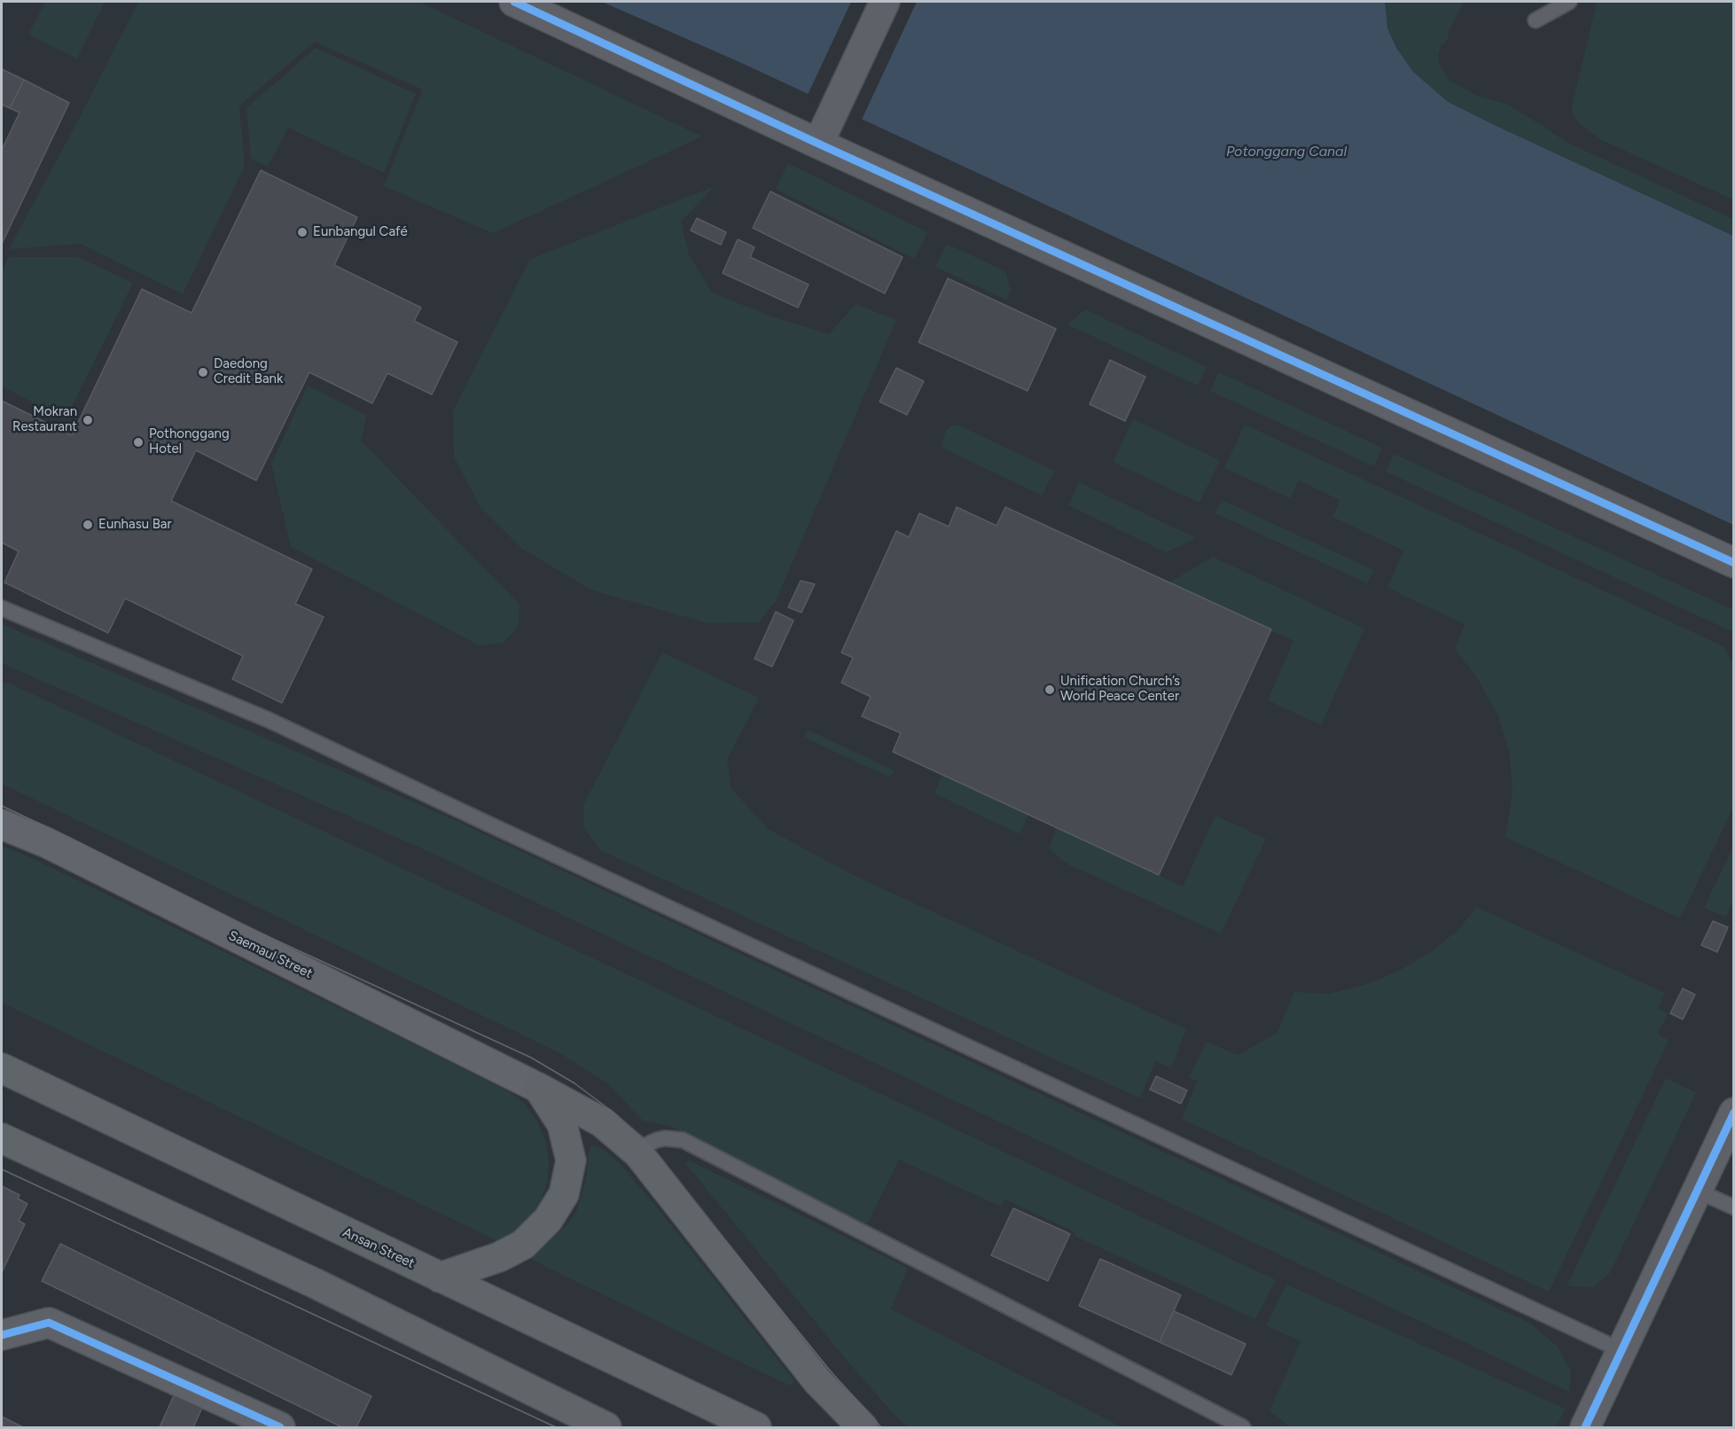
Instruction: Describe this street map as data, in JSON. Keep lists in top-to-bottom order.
{
  "streets": {
    "main road": ["Saemaul Street", "Ansan Street"]
  },
  "water": ["Potonggang Canal"],
  "places": [
    "Eunbangul Café",
    "Daedong Credit Bank",
    "Mokran Restaurant",
    "Pothonggang Hotel",
    "Eunhasu Bar",
    "Unification Church’s World Peace Center"
  ]
}
